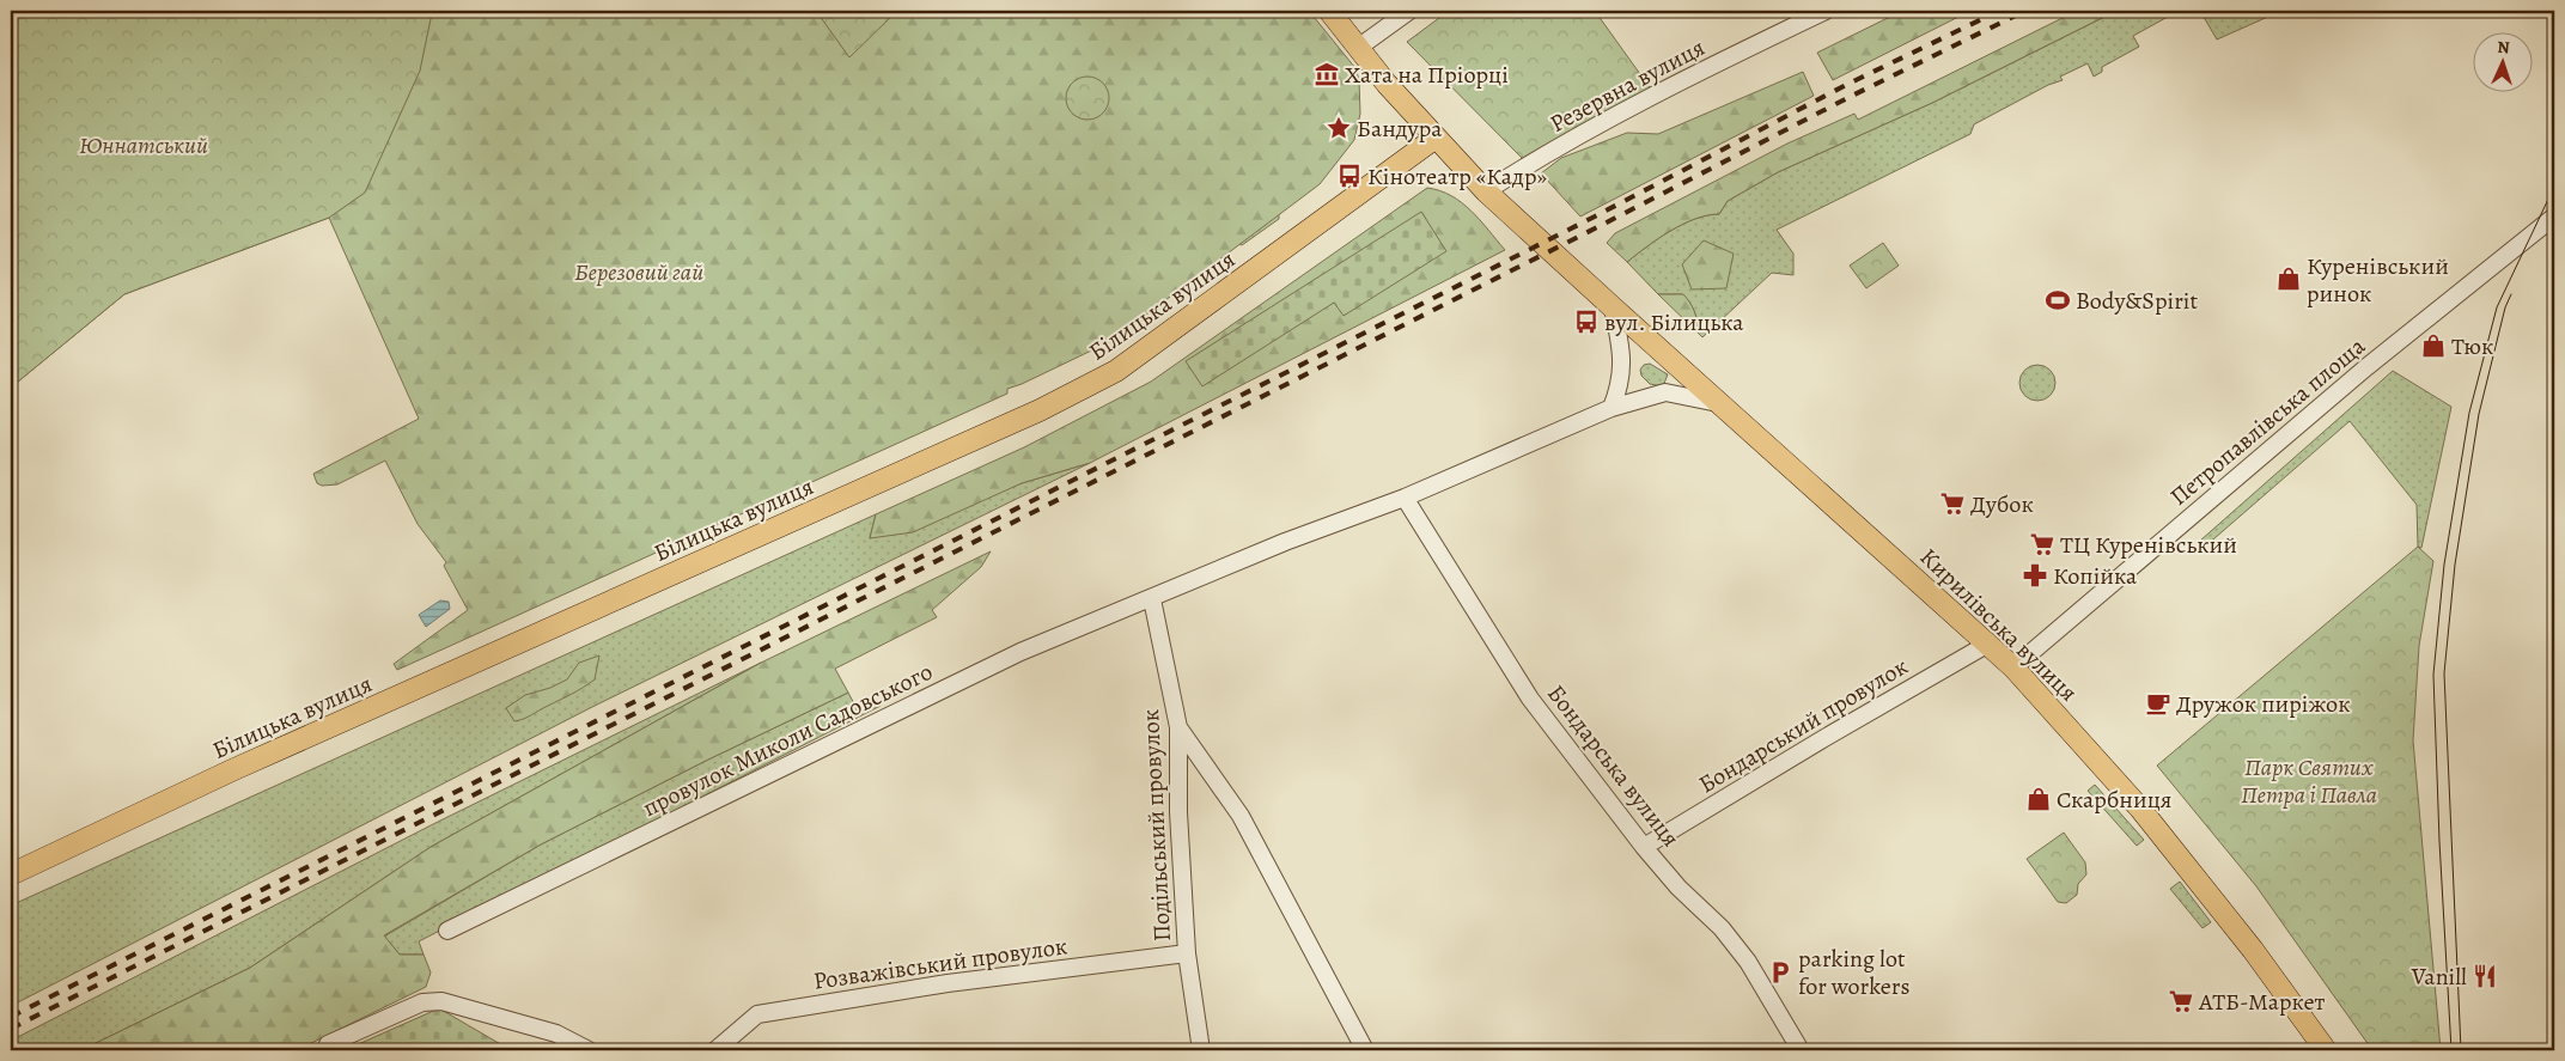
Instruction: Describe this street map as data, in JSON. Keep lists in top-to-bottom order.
{
  "streets": {
    "main road": ["Білицька вулиця", "Кирилівська вулиця"],
    "street": [
      "Резервна вулиця",
      "Петропавлівська площа",
      "Бондарський провулок",
      "провулок Миколи Садовського",
      "Бондарська вулиця",
      "Подільський провулок",
      "Розважівський провулок"
    ]
  },
  "crossings": [
    ["Резервна вулиця", "Кирилівська вулиця"],
    ["Білицька вулиця", "Кирилівська вулиця"],
    ["Петропавлівська площа", "Кирилівська вулиця"],
    ["Кирилівська вулиця", "Бондарський провулок"],
    ["Бондарський провулок", "Бондарська вулиця"],
    ["провулок Миколи Садовського", "Подільський провулок"],
    ["Подільський провулок", "Розважівський провулок"]
  ],
  "parks": ["Юннатський", "Березовий гай", "Парк Святих Петра і Павла"],
  "places": {
    "museum": ["Хата на Пріорці"],
    "place": ["Бандура"],
    "bus stop": ["Кінотеатр «Кадр»", "вул. Білицька"],
    "shop": ["Куренівський ринок", "Тюк", "Скарбниця"],
    "sports": ["Body&Spirit"],
    "supermarket": ["Дубок", "ТЦ Куренівський", "АТБ-Маркет"],
    "pharmacy": ["Копійка"],
    "cafe": ["Дружок пиріжок"],
    "parking": ["parking lot for workers"],
    "restaurant": ["Vanill"]
  },
  "north": "top"
}
